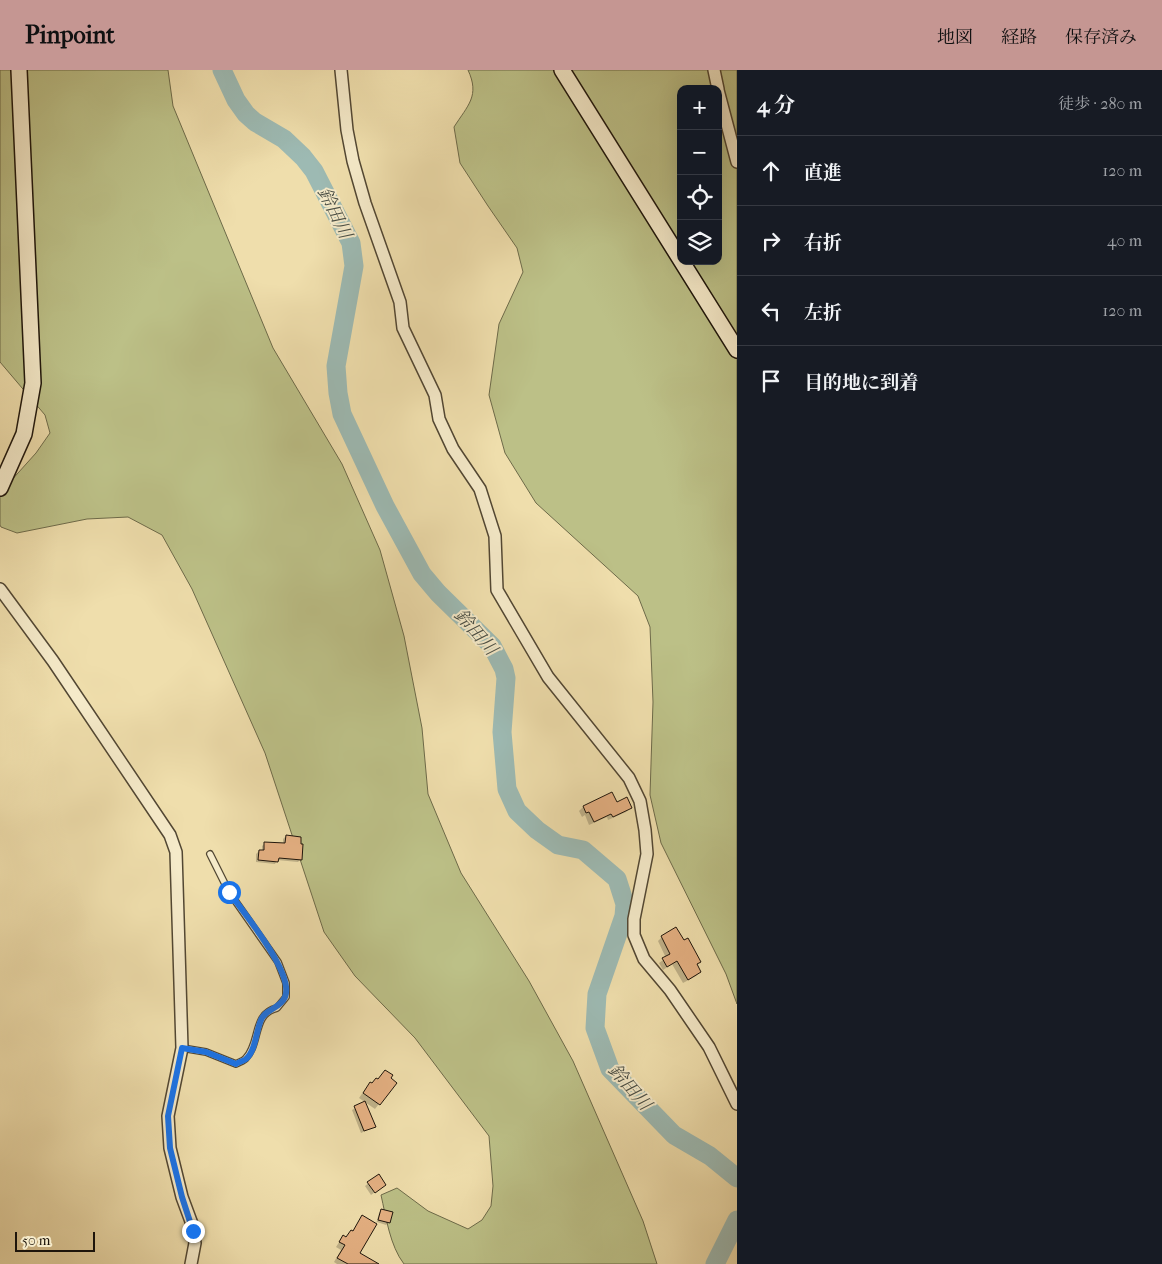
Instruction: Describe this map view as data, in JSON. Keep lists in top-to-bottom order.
{
  "water": ["鈴田川"],
  "scale_bar": "50 m",
  "page": {
    "header": "Pinpoint",
    "nav": ["地図", "経路", "保存済み"],
    "heading": ["4 分", "徒歩 · 280 m"],
    "map_buttons": ["+", "−"],
    "list": [
      ["直進", "120 m"],
      ["右折", "40 m"],
      ["左折", "120 m"],
      "目的地に到着"
    ],
    "scale": "50 m"
  }
}
